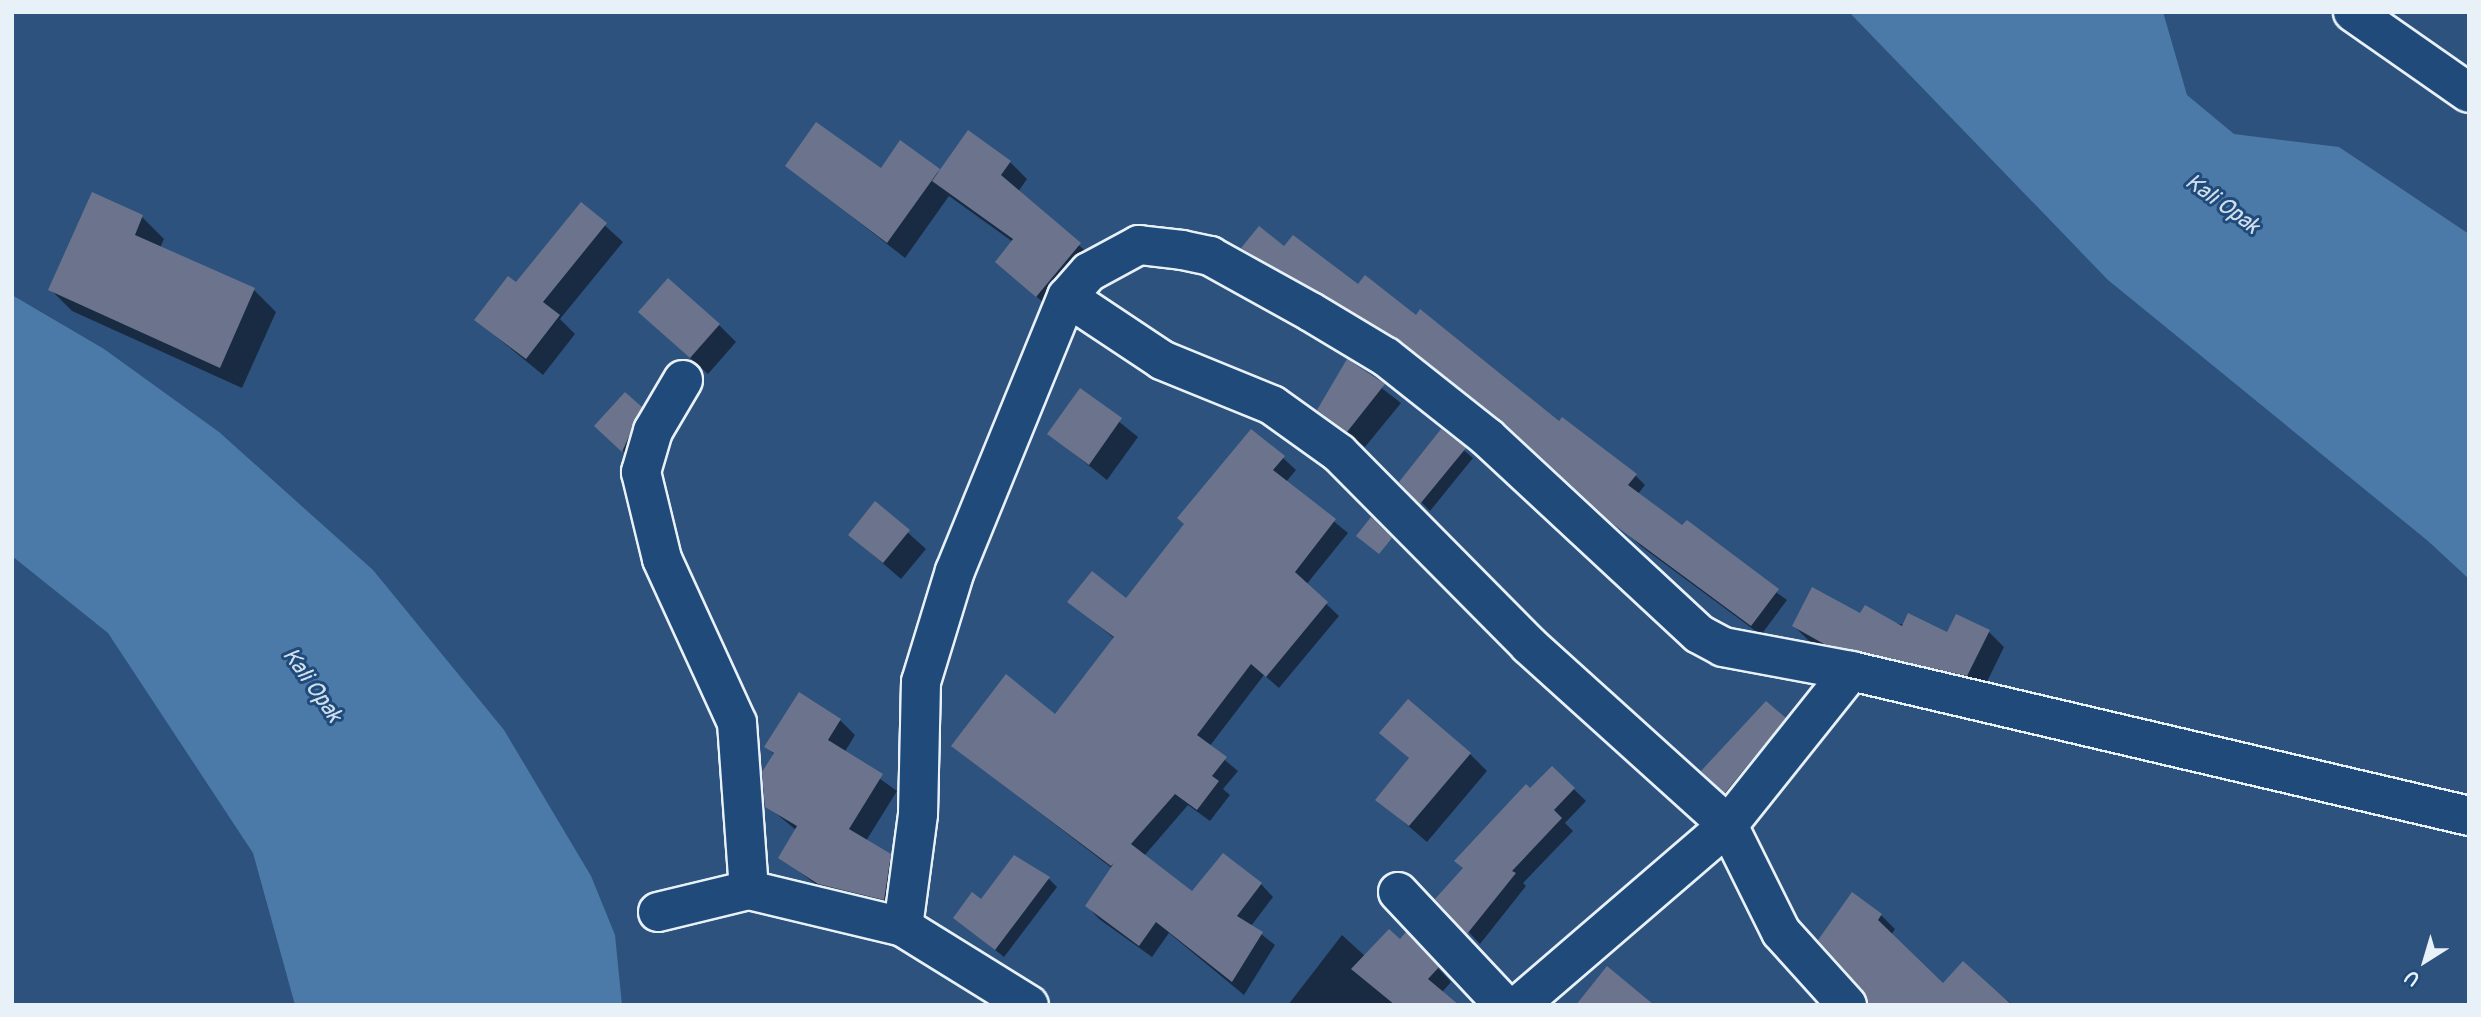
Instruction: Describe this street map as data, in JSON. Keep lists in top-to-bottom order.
{
  "water": ["Kali Opak"],
  "north": "bottom left"
}
